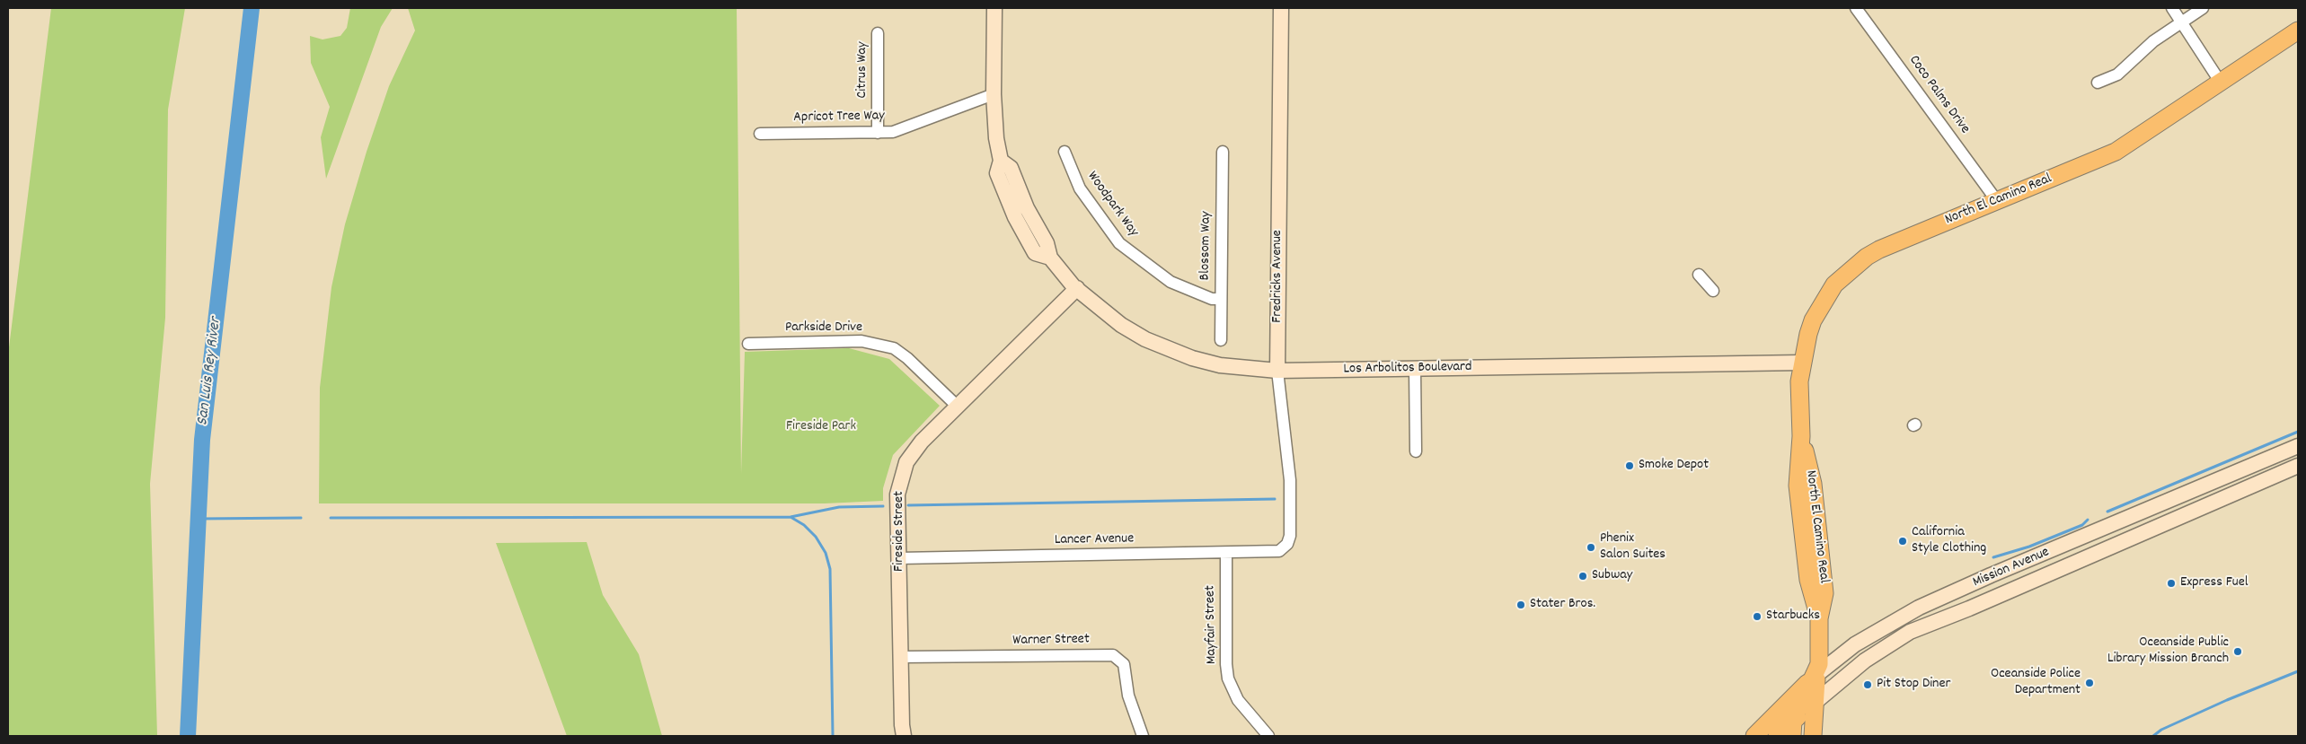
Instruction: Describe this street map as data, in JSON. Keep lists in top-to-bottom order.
{
  "streets": {
    "main road": ["North El Camino Real", "Mission Avenue"],
    "street": [
      "Citrus Way",
      "Coco Palms Drive",
      "Apricot Tree Way",
      "Woodpark Way",
      "Blossom Way",
      "Fredricks Avenue",
      "Parkside Drive",
      "Los Arbolitos Boulevard",
      "Fireside Street",
      "Lancer Avenue",
      "Mayfair Street",
      "Warner Street"
    ]
  },
  "crossings": [
    ["Citrus Way", "Apricot Tree Way"],
    ["Coco Palms Drive", "North El Camino Real"],
    ["Apricot Tree Way", "Los Arbolitos Boulevard"],
    ["North El Camino Real", "Los Arbolitos Boulevard"],
    ["North El Camino Real", "Mission Avenue"],
    ["Woodpark Way", "Blossom Way"],
    ["Fredricks Avenue", "Los Arbolitos Boulevard"],
    ["Fredricks Avenue", "Lancer Avenue"],
    ["Parkside Drive", "Fireside Street"],
    ["Los Arbolitos Boulevard", "Fireside Street"],
    ["Fireside Street", "Lancer Avenue"],
    ["Fireside Street", "Warner Street"],
    ["Lancer Avenue", "Mayfair Street"]
  ],
  "water": ["San Luis Rey River"],
  "parks": ["Fireside Park"],
  "places": [
    "Smoke Depot",
    "California Style Clothing",
    "Phenix Salon Suites",
    "Subway",
    "Express Fuel",
    "Stater Bros.",
    "Starbucks",
    "Oceanside Public Library Mission Branch",
    "Oceanside Police Department",
    "Pit Stop Diner"
  ]
}
